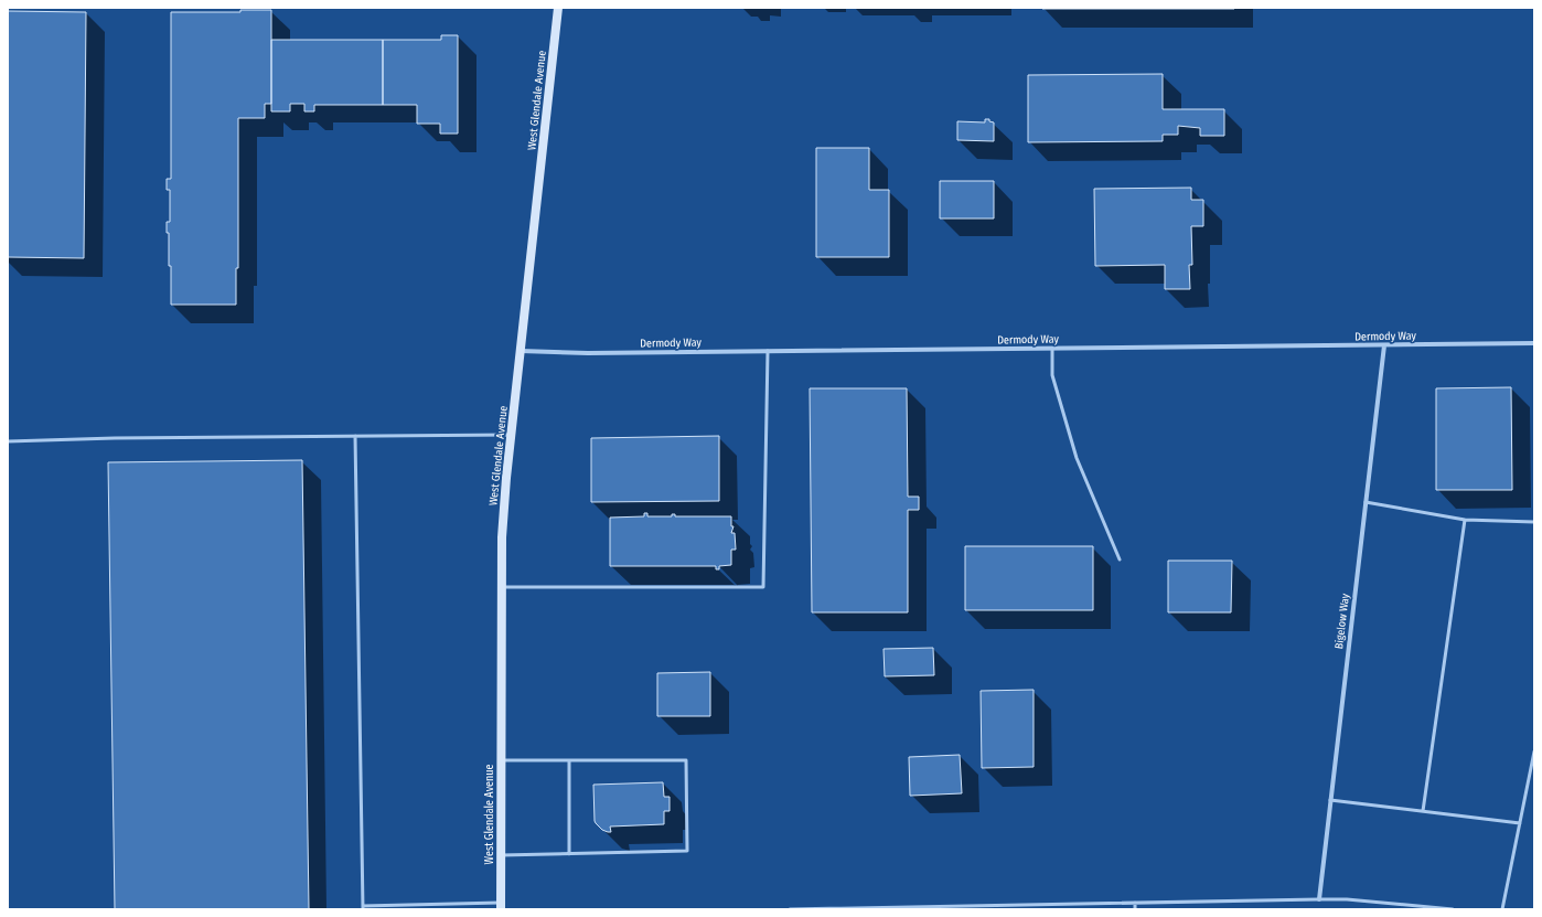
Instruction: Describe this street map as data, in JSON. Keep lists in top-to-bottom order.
{
  "streets": {
    "main road": ["West Glendale Avenue"],
    "street": ["Dermody Way", "Bigelow Way"]
  },
  "crossings": [
    ["West Glendale Avenue", "Dermody Way"],
    ["Dermody Way", "Bigelow Way"]
  ]
}
